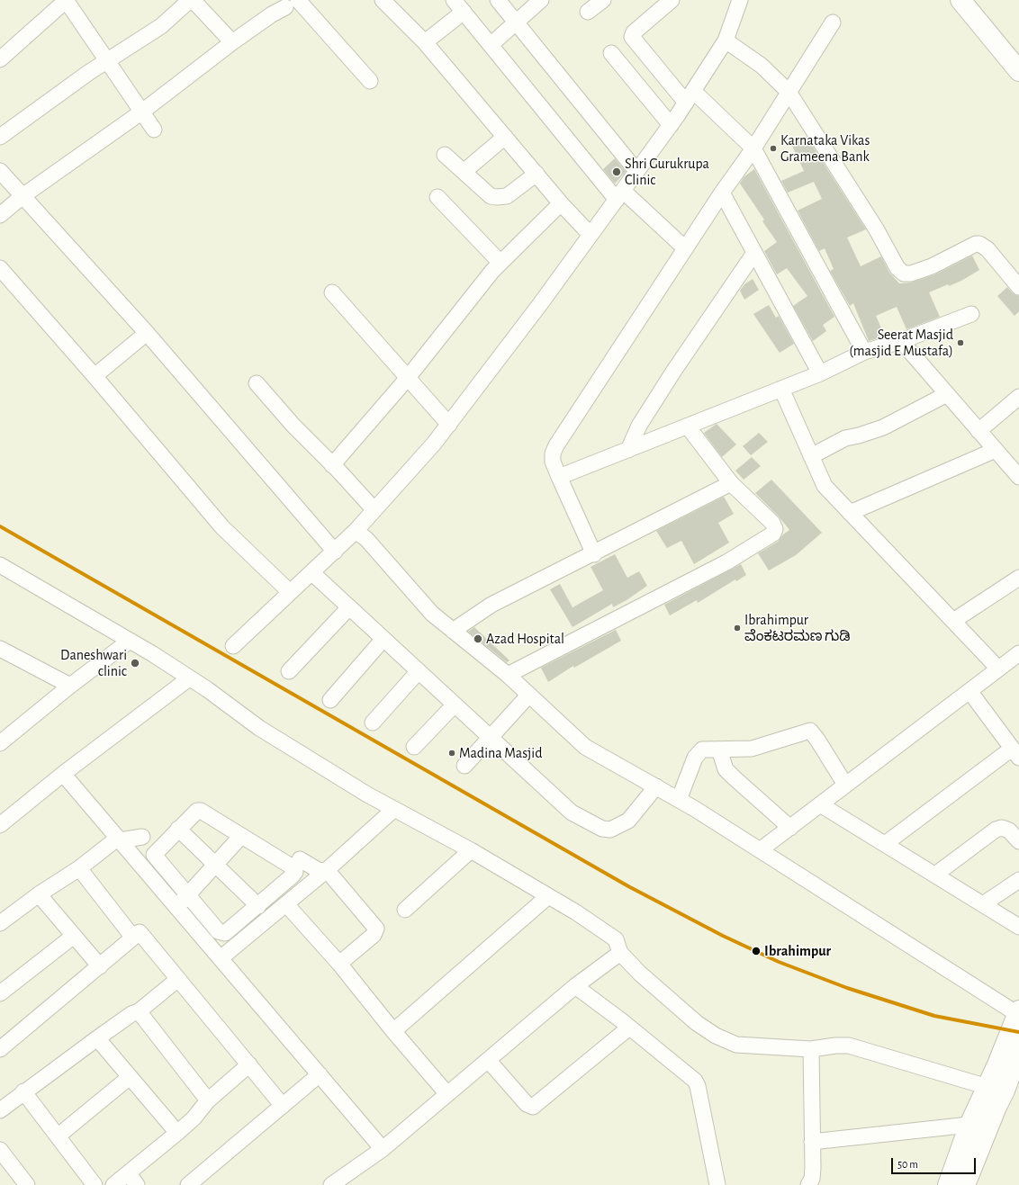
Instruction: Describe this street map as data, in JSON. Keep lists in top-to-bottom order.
{
  "places": [
    "Karnataka Vikas Grameena Bank",
    "Shri Gurukrupa Clinic",
    "Seerat Masjid (masjid E Mustafa)",
    "Ibrahimpur ವೆಂಕಟರಮಣ ಗುಡಿ",
    "Azad Hospital",
    "Daneshwari clinic",
    "Madina Masjid",
    "Ibrahimpur"
  ],
  "scale_bar": "50 m"
}
